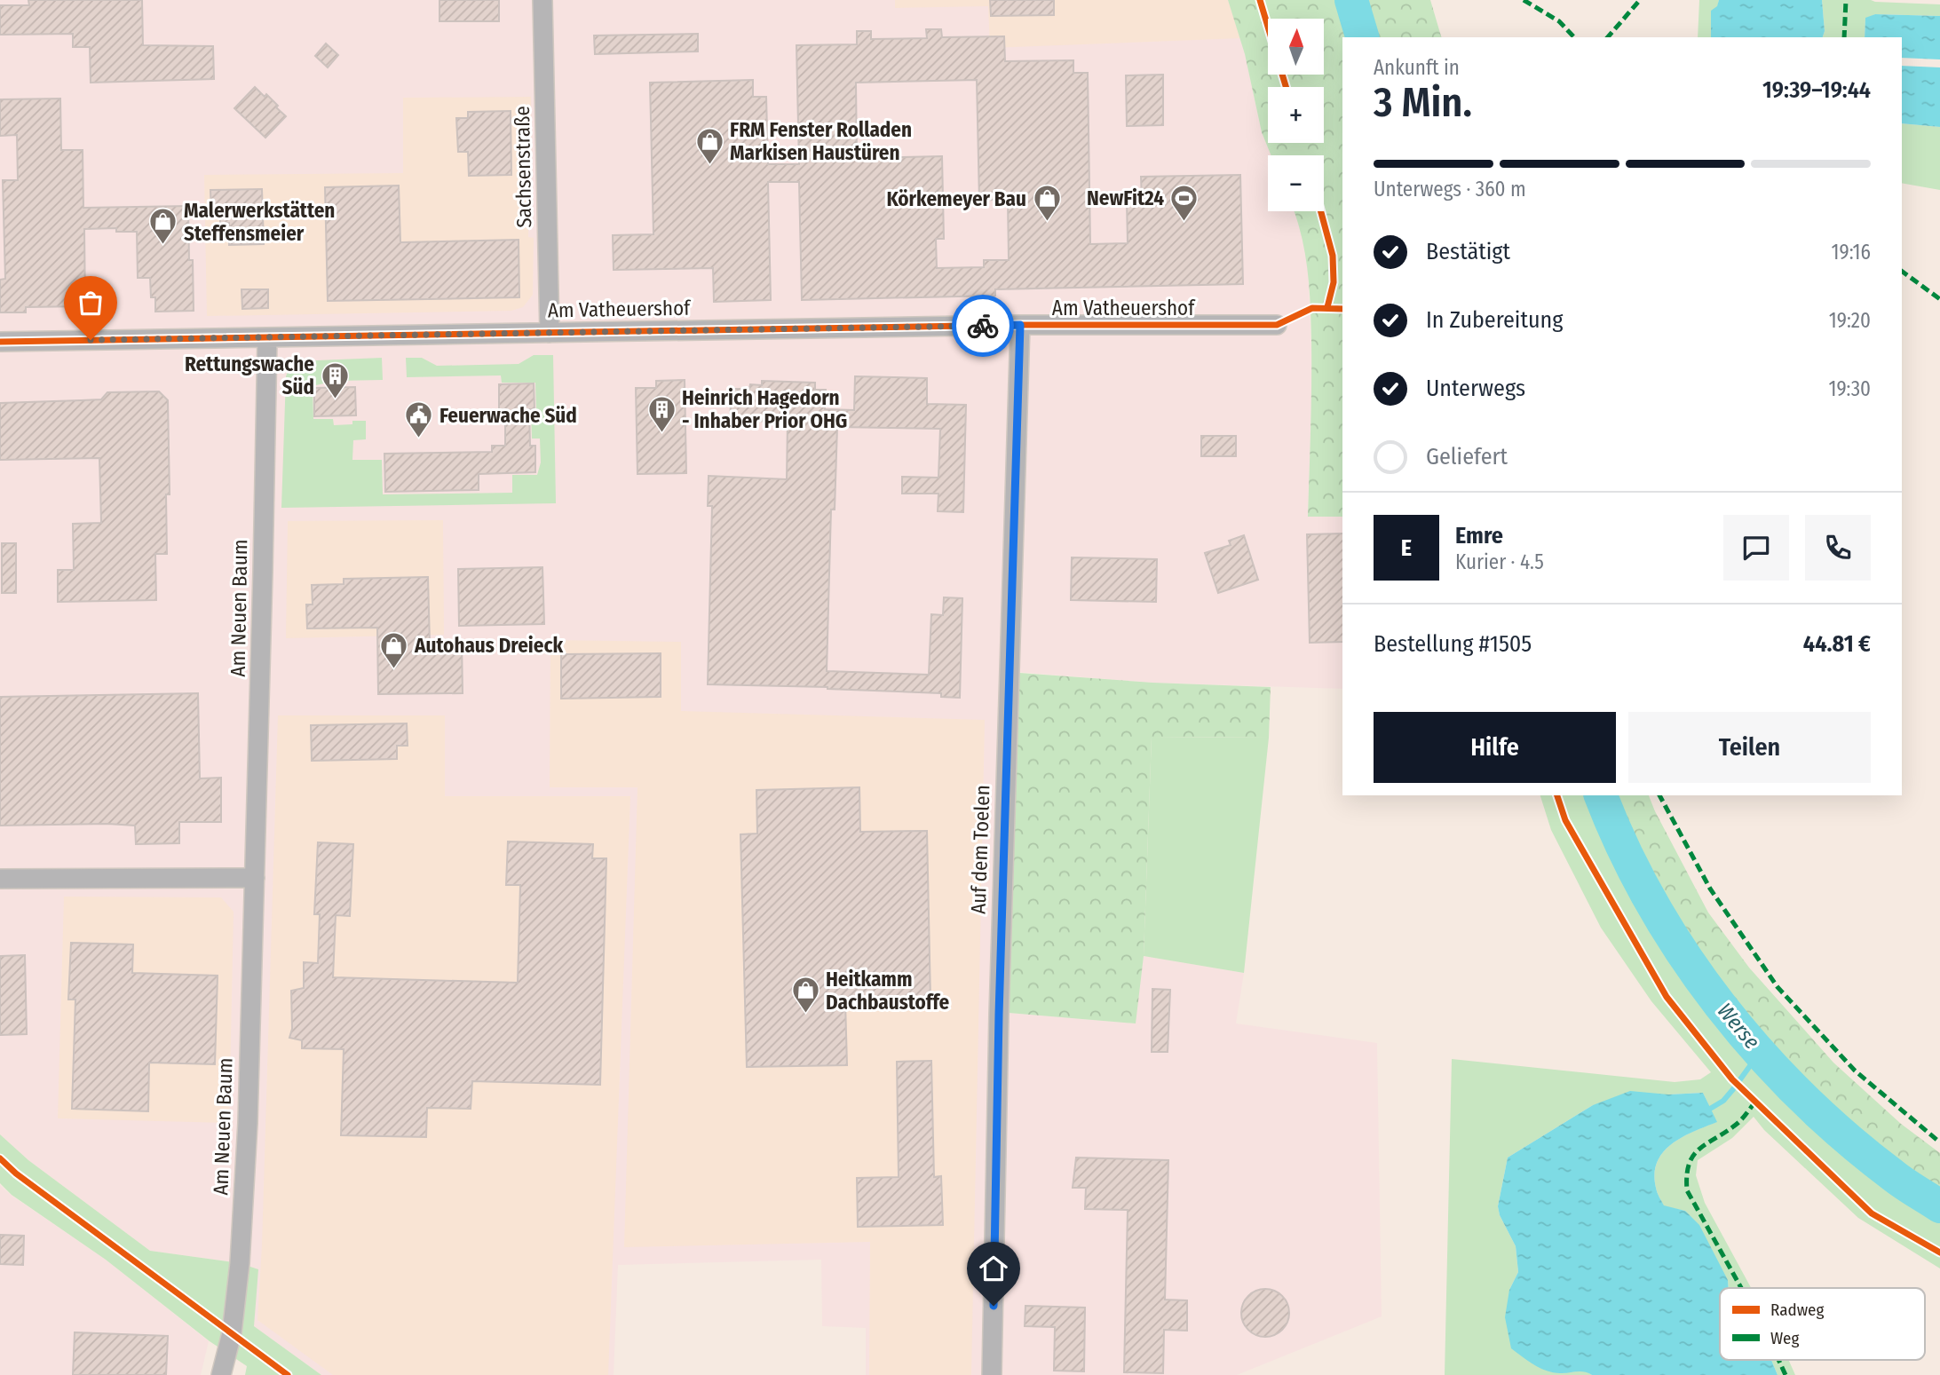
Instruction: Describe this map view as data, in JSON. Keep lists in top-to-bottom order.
{
  "streets": {
    "street": [
      "Sachsenstraße",
      "Am Vatheuershof",
      "Am Neuen Baum",
      "Auf dem Toelen"
    ]
  },
  "crossings": [
    ["Sachsenstraße", "Am Vatheuershof"],
    ["Am Vatheuershof", "Am Neuen Baum"],
    ["Am Vatheuershof", "Auf dem Toelen"]
  ],
  "water": ["Werse"],
  "places": {
    "shop": [
      "FRM Fenster Rolladen Markisen Haustüren",
      "Körkemeyer Bau",
      "Malerwerkstätten Steffensmeier",
      "Autohaus Dreieck",
      "Heitkamm Dachbaustoffe"
    ],
    "sports": ["NewFit24"],
    "building": ["Rettungswache Süd", "Heinrich Hagedorn - Inhaber Prior OHG"],
    "public building": ["Feuerwache Süd"]
  },
  "legend": ["Radweg", "Weg"],
  "north": "top",
  "page": {
    "map_buttons": ["+", "−"],
    "heading": ["3 Min.", "Ankunft in", "19:39–19:44"],
    "panel": [
      "Emre",
      "Kurier · 4.5",
      "Bestellung #1505",
      "44.81 €"
    ],
    "bar": "Unterwegs · 360 m",
    "list": [
      ["Bestätigt", "19:16"],
      ["In Zubereitung", "19:20"],
      ["Unterwegs", "19:30"],
      "Geliefert"
    ],
    "round": "E",
    "buttons": ["Hilfe", "Teilen"]
  }
}
